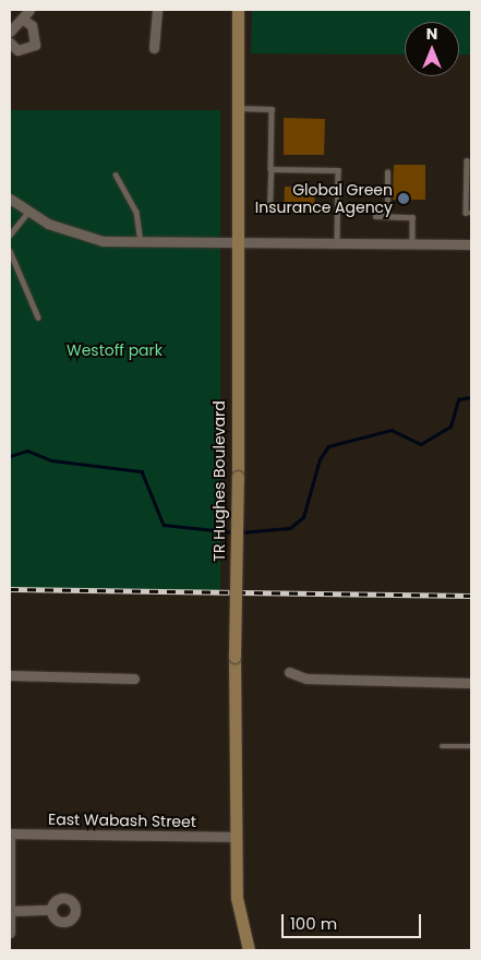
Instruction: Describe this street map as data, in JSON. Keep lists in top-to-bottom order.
{
  "streets": {
    "main road": ["TR Hughes Boulevard"],
    "street": ["East Wabash Street"]
  },
  "crossings": [
    ["TR Hughes Boulevard", "East Wabash Street"]
  ],
  "parks": ["Westoff park"],
  "places": ["Global Green Insurance Agency"],
  "scale_bar": "100 m",
  "north": "top"
}
